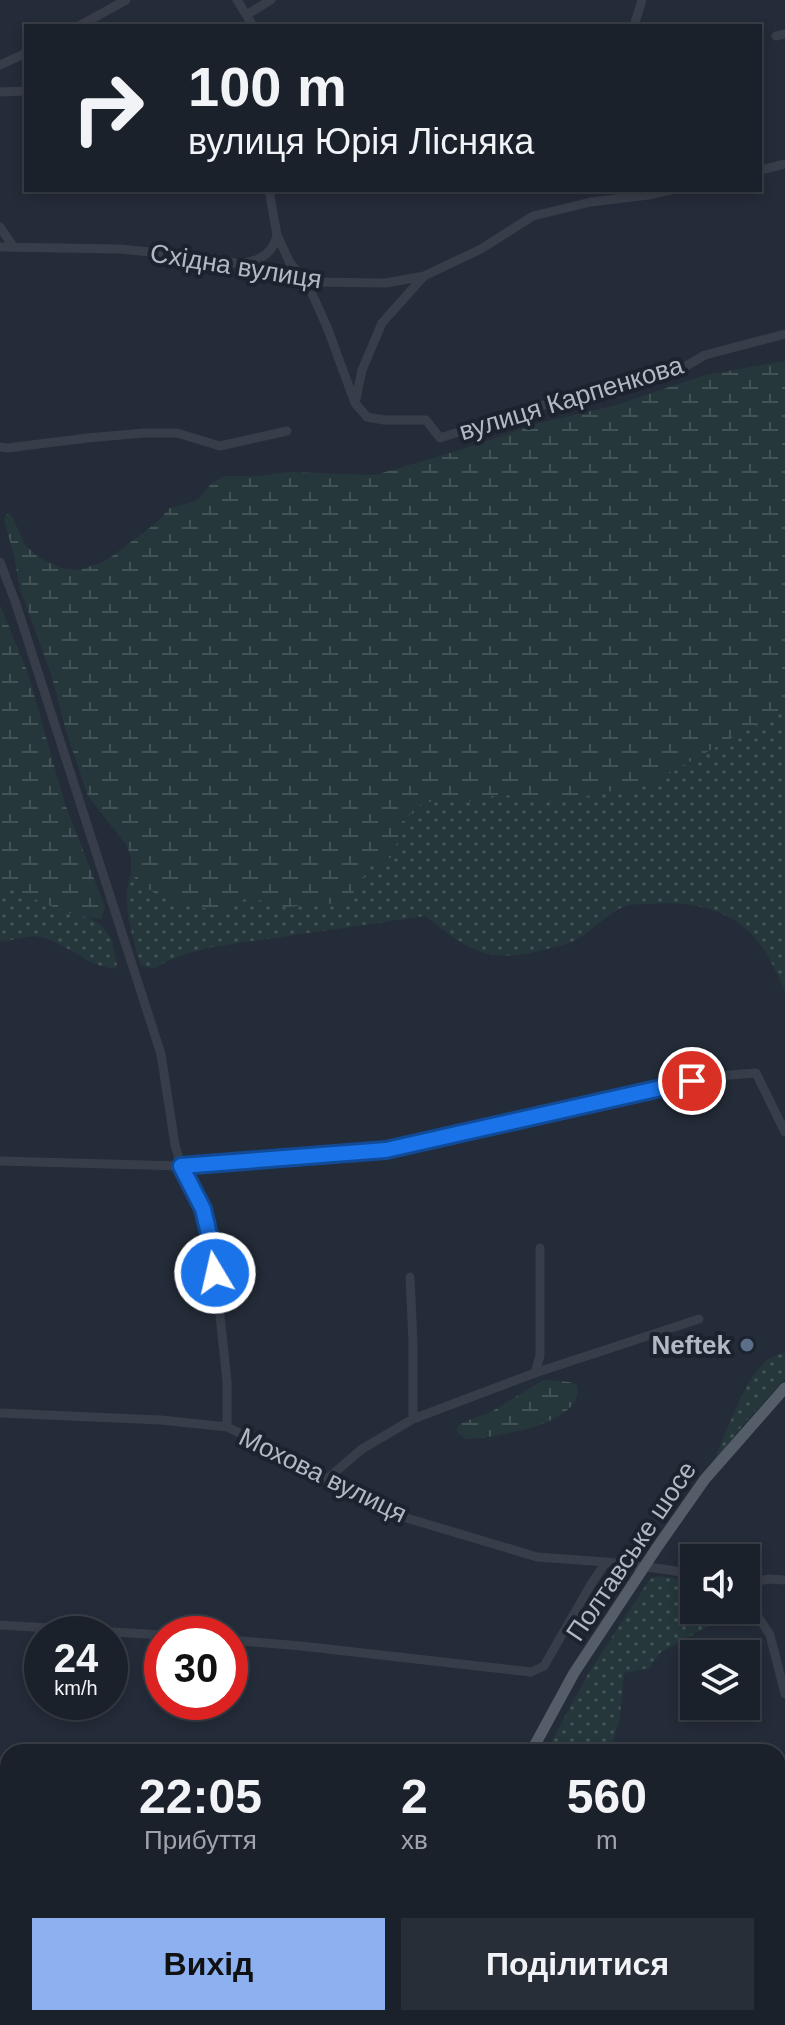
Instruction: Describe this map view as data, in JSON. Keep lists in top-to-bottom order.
{
  "streets": {
    "main road": ["Полтавське шосе"],
    "street": ["Східна вулиця", "вулиця Карпенкова", "Мохова вулиця"]
  },
  "crossings": [
    ["Мохова вулиця", "Полтавське шосе"]
  ],
  "places": ["Neftek"],
  "page": {
    "turn": ["100 m", "вулиця Юрія Лісняка"],
    "speed": "24 km/h",
    "limit": "30",
    "eta": [
      "22:05",
      "Прибуття",
      "2",
      "хв",
      "560",
      "m"
    ],
    "buttons": ["Вихід", "Поділитися"]
  }
}
